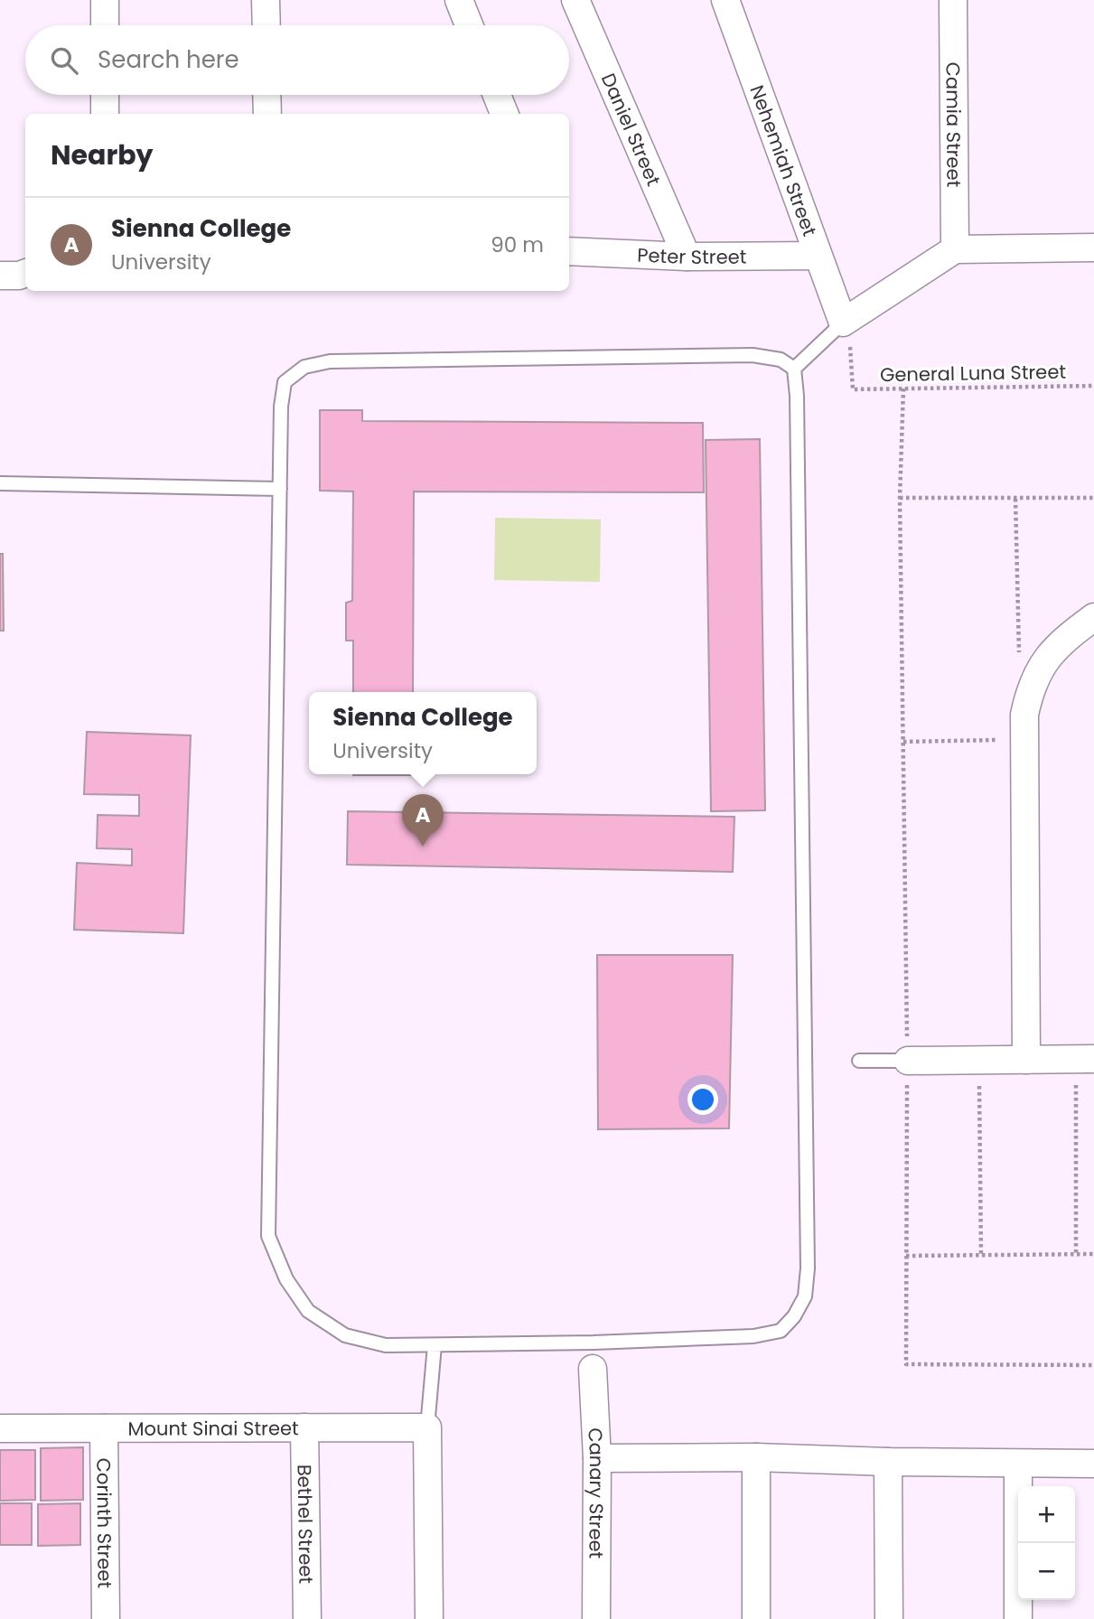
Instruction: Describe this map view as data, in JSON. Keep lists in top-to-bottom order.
{
  "streets": {
    "street": [
      "Camia Street",
      "Daniel Street",
      "Nehemiah Street",
      "Peter Street",
      "Mount Sinai Street",
      "Canary Street",
      "Corinth Street",
      "Bethel Street"
    ],
    "path": ["General Luna Street"]
  },
  "crossings": [
    ["Daniel Street", "Peter Street"],
    ["Nehemiah Street", "Peter Street"],
    ["Nehemiah Street", "General Luna Street"],
    ["Mount Sinai Street", "Corinth Street"],
    ["Mount Sinai Street", "Bethel Street"]
  ],
  "page": {
    "search": "Search here",
    "heading": "Nearby",
    "list": [
      {
        "mark": "A",
        "name": "Sienna College",
        "note": "University",
        "value": "90 m"
      }
    ],
    "popup": ["Sienna College", "University"],
    "pins": "A",
    "map_buttons": ["+", "−"]
  }
}
